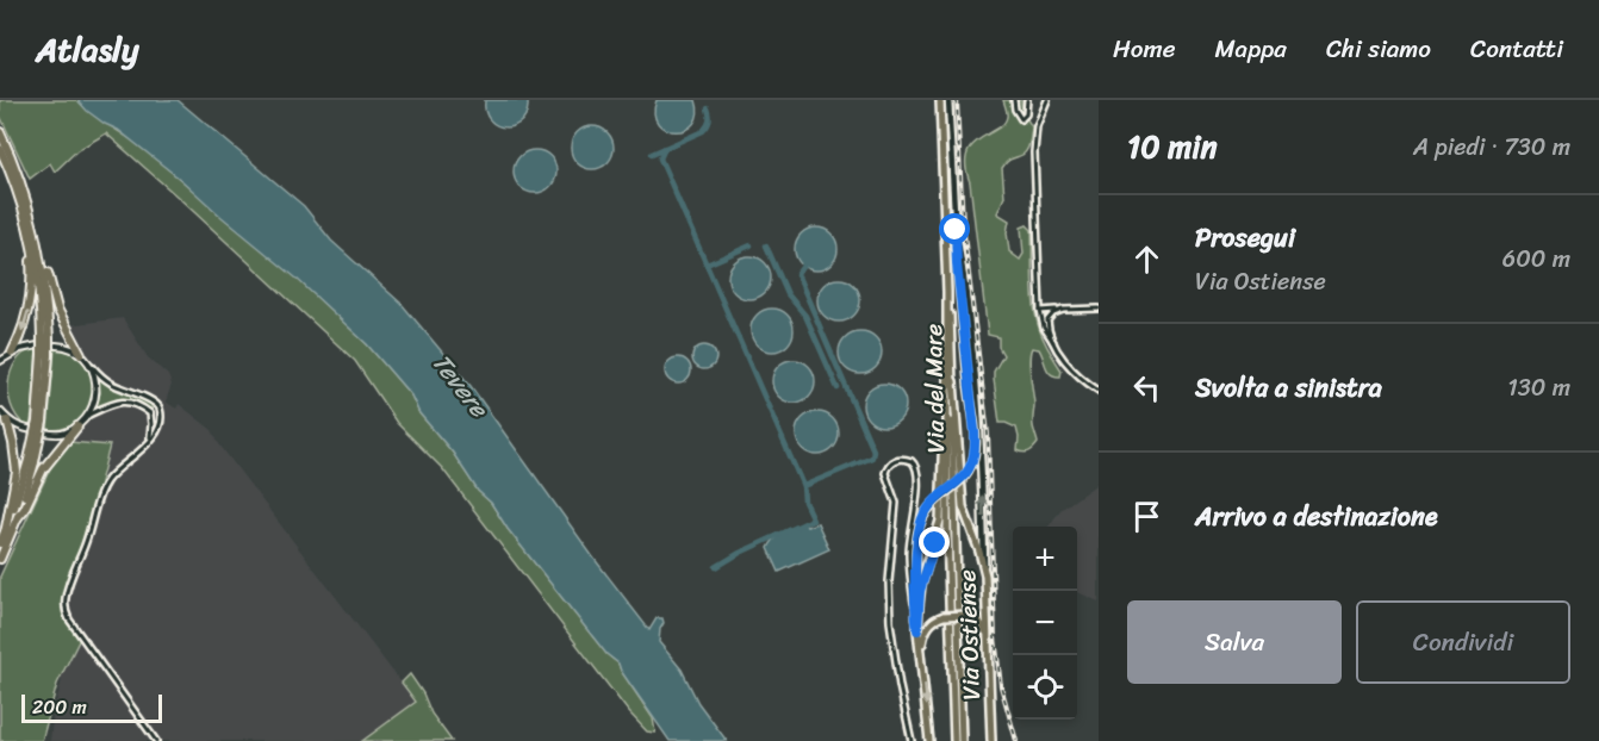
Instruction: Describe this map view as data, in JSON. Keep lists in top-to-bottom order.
{
  "streets": {
    "main road": ["Via del Mare", "Via Ostiense"]
  },
  "water": ["Tevere"],
  "scale_bar": "200 m",
  "page": {
    "header": "Atlasly",
    "nav": [
      "Home",
      "Mappa",
      "Chi siamo",
      "Contatti"
    ],
    "heading": ["10 min", "A piedi · 730 m"],
    "list": [
      ["Prosegui", "Via Ostiense", "600 m"],
      ["Svolta a sinistra", "130 m"],
      "Arrivo a destinazione"
    ],
    "map_buttons": ["+", "−"],
    "buttons": ["Salva", "Condividi"],
    "scale": "200 m"
  }
}
